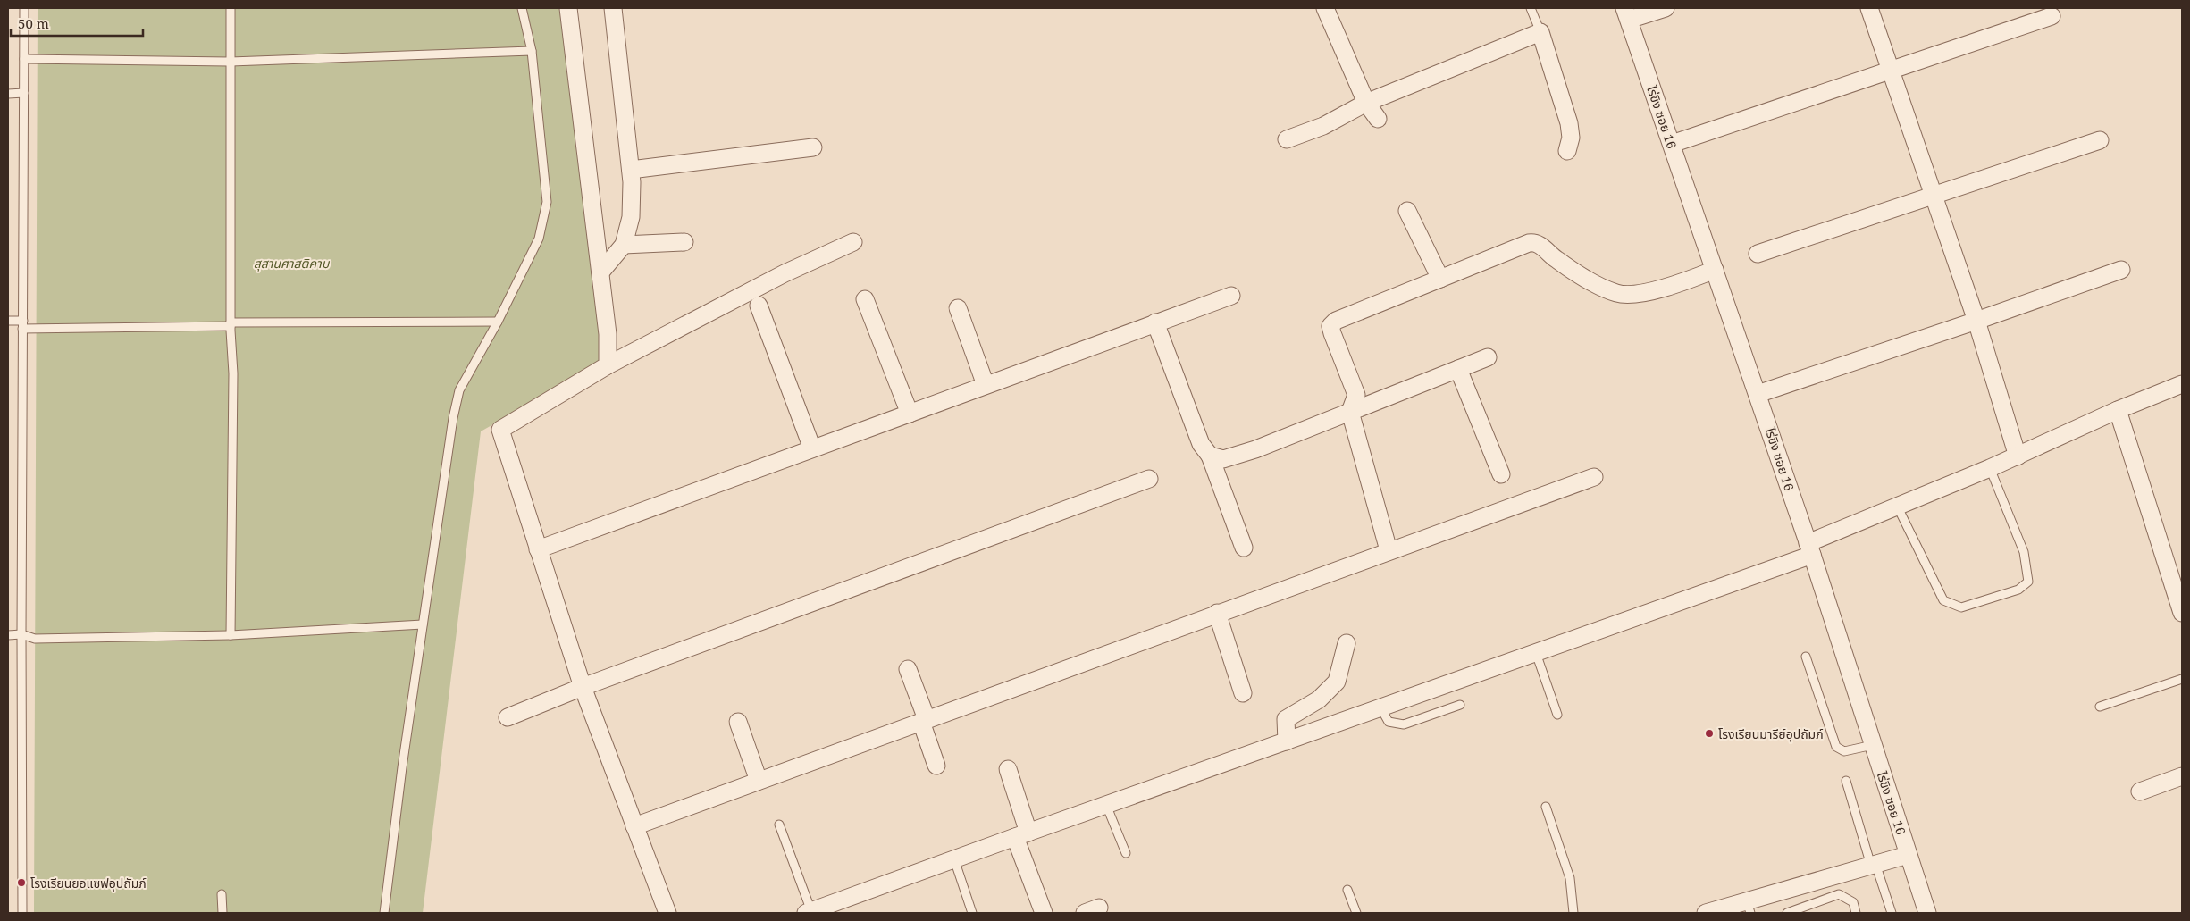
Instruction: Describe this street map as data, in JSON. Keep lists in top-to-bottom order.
{
  "streets": {
    "street": ["ไร่ขิง ซอย 16"]
  },
  "parks": ["สุสานศาสติคาม"],
  "places": ["โรงเรียนมารีย์อุปถัมภ์", "โรงเรียนยอแซฟอุปถัมภ์"],
  "scale_bar": "50 m"
}
